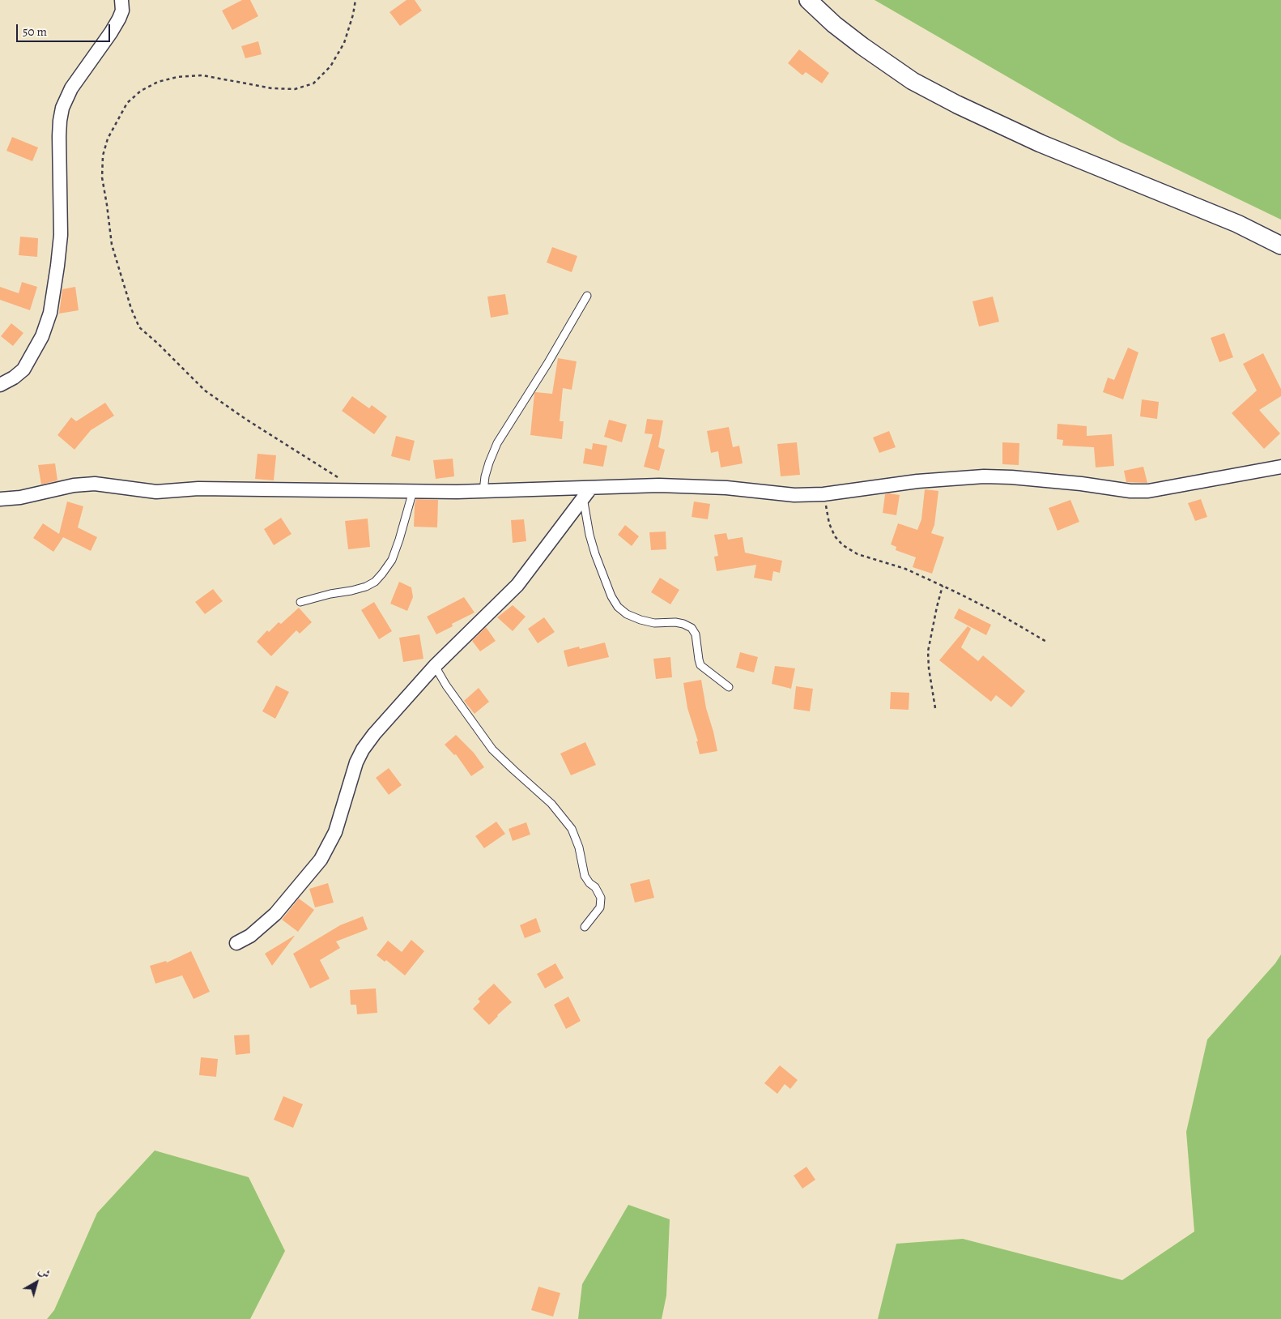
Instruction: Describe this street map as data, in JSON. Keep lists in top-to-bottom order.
{
  "scale_bar": "50 m",
  "north": "top right"
}
